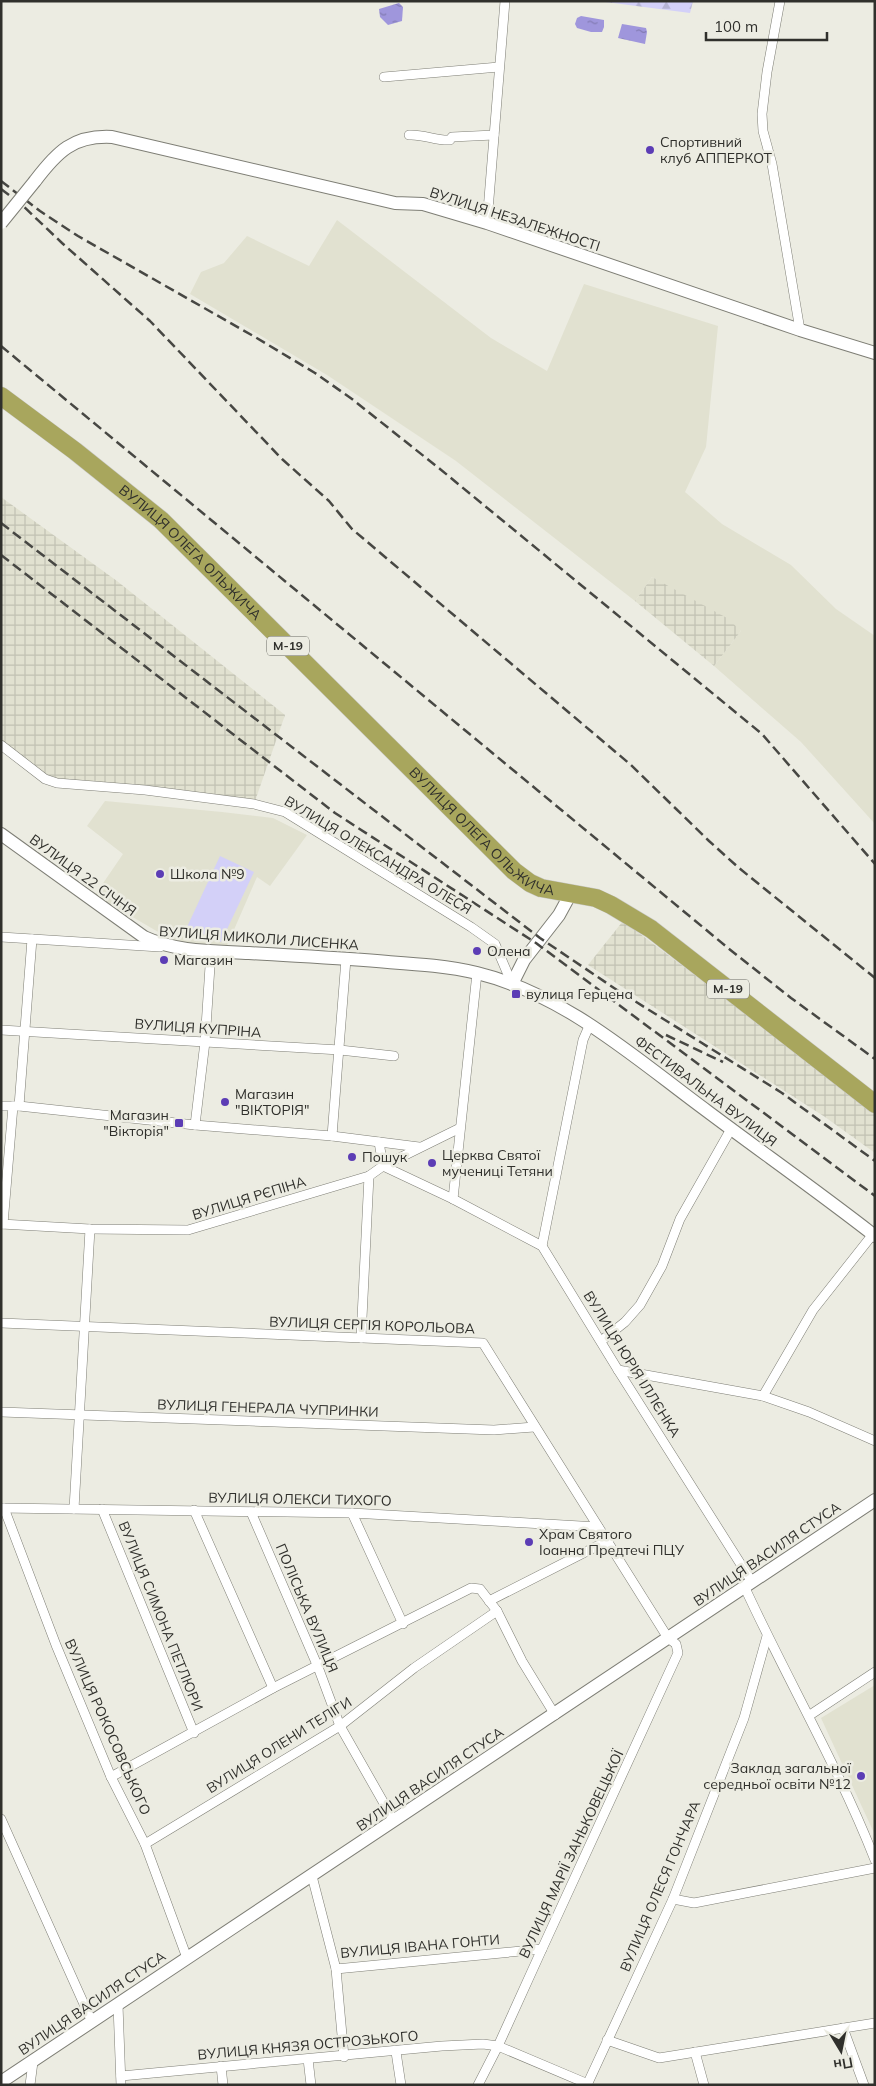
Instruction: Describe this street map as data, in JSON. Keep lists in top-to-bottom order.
{
  "streets": {
    "highway": ["ВУЛИЦЯ ОЛЕГА ОЛЬЖИЧА", "М-19"],
    "street": [
      "ВУЛИЦЯ НЕЗАЛЕЖНОСТІ",
      "ВУЛИЦЯ ОЛЕКСАНДРА ОЛЕСЯ",
      "ВУЛИЦЯ 22 СІЧНЯ",
      "ВУЛИЦЯ МИКОЛИ ЛИСЕНКА",
      "ВУЛИЦЯ КУПРІНА",
      "ФЕСТИВАЛЬНА ВУЛИЦЯ",
      "ВУЛИЦЯ РЄПІНА",
      "ВУЛИЦЯ СЕРГІЯ КОРОЛЬОВА",
      "ВУЛИЦЯ ЮРІЯ ІЛЛЄНКА",
      "ВУЛИЦЯ ГЕНЕРАЛА ЧУПРИНКИ",
      "ВУЛИЦЯ ОЛЕКСИ ТИХОГО",
      "ВУЛИЦЯ ВАСИЛЯ СТУСА",
      "ПОЛІСЬКА ВУЛИЦЯ",
      "ВУЛИЦЯ СИМОНА ПЕТЛЮРИ",
      "ВУЛИЦЯ РОКОСОВСЬКОГО",
      "ВУЛИЦЯ ОЛЕНИ ТЕЛІГИ",
      "ВУЛИЦЯ МАРІЇ ЗАНЬКОВЕЦЬКОЇ",
      "ВУЛИЦЯ ОЛЕСЯ ГОНЧАРА",
      "ВУЛИЦЯ ІВАНА ГОНТИ",
      "ВУЛИЦЯ КНЯЗЯ ОСТРОЗЬКОГО"
    ]
  },
  "crossings": [
    ["ВУЛИЦЯ ОЛЕГА ОЛЬЖИЧА", "М-19"],
    ["ВУЛИЦЯ ОЛЕКСАНДРА ОЛЕСЯ", "ВУЛИЦЯ МИКОЛИ ЛИСЕНКА"],
    ["ВУЛИЦЯ ОЛЕКСАНДРА ОЛЕСЯ", "ФЕСТИВАЛЬНА ВУЛИЦЯ"],
    ["ВУЛИЦЯ 22 СІЧНЯ", "ВУЛИЦЯ МИКОЛИ ЛИСЕНКА"],
    ["ВУЛИЦЯ МИКОЛИ ЛИСЕНКА", "ФЕСТИВАЛЬНА ВУЛИЦЯ"],
    ["ВУЛИЦЯ РЄПІНА", "ВУЛИЦЯ ЮРІЯ ІЛЛЄНКА"],
    ["ВУЛИЦЯ СЕРГІЯ КОРОЛЬОВА", "ВУЛИЦЯ ГЕНЕРАЛА ЧУПРИНКИ"],
    ["ВУЛИЦЯ СЕРГІЯ КОРОЛЬОВА", "ВУЛИЦЯ ОЛЕКСИ ТИХОГО"],
    ["ВУЛИЦЯ СЕРГІЯ КОРОЛЬОВА", "ВУЛИЦЯ ВАСИЛЯ СТУСА"],
    ["ВУЛИЦЯ СЕРГІЯ КОРОЛЬОВА", "ВУЛИЦЯ МАРІЇ ЗАНЬКОВЕЦЬКОЇ"],
    ["ВУЛИЦЯ ЮРІЯ ІЛЛЄНКА", "ВУЛИЦЯ ВАСИЛЯ СТУСА"],
    ["ВУЛИЦЯ ЮРІЯ ІЛЛЄНКА", "ВУЛИЦЯ ОЛЕСЯ ГОНЧАРА"],
    ["ВУЛИЦЯ ОЛЕКСИ ТИХОГО", "ПОЛІСЬКА ВУЛИЦЯ"],
    ["ВУЛИЦЯ ОЛЕКСИ ТИХОГО", "ВУЛИЦЯ СИМОНА ПЕТЛЮРИ"],
    ["ВУЛИЦЯ ОЛЕКСИ ТИХОГО", "ВУЛИЦЯ РОКОСОВСЬКОГО"],
    ["ВУЛИЦЯ ВАСИЛЯ СТУСА", "ПОЛІСЬКА ВУЛИЦЯ"],
    ["ВУЛИЦЯ ВАСИЛЯ СТУСА", "ВУЛИЦЯ РОКОСОВСЬКОГО"],
    ["ВУЛИЦЯ ВАСИЛЯ СТУСА", "ВУЛИЦЯ МАРІЇ ЗАНЬКОВЕЦЬКОЇ"],
    ["ВУЛИЦЯ ВАСИЛЯ СТУСА", "ВУЛИЦЯ ІВАНА ГОНТИ"],
    ["ПОЛІСЬКА ВУЛИЦЯ", "ВУЛИЦЯ ОЛЕНИ ТЕЛІГИ"],
    ["ВУЛИЦЯ РОКОСОВСЬКОГО", "ВУЛИЦЯ ОЛЕНИ ТЕЛІГИ"],
    ["ВУЛИЦЯ МАРІЇ ЗАНЬКОВЕЦЬКОЇ", "ВУЛИЦЯ ІВАНА ГОНТИ"],
    ["ВУЛИЦЯ МАРІЇ ЗАНЬКОВЕЦЬКОЇ", "ВУЛИЦЯ КНЯЗЯ ОСТРОЗЬКОГО"],
    ["ВУЛИЦЯ ОЛЕСЯ ГОНЧАРА", "ВУЛИЦЯ КНЯЗЯ ОСТРОЗЬКОГО"]
  ],
  "places": {
    "other": [
      "Спортивний клуб АППЕРКОТ",
      "Школа №9",
      "Олена",
      "Магазин",
      "Магазин \"ВІКТОРІЯ\"",
      "Пошук",
      "Церква Святої мучениці Тетяни",
      "Храм Святого Іоанна Предтечі ПЦУ",
      "Заклад загальної середньої освіти №12"
    ],
    "transit": ["вулиця Герцена", "Магазин \"Вікторія\""]
  },
  "scale_bar": "100 m",
  "north": "bottom"
}
